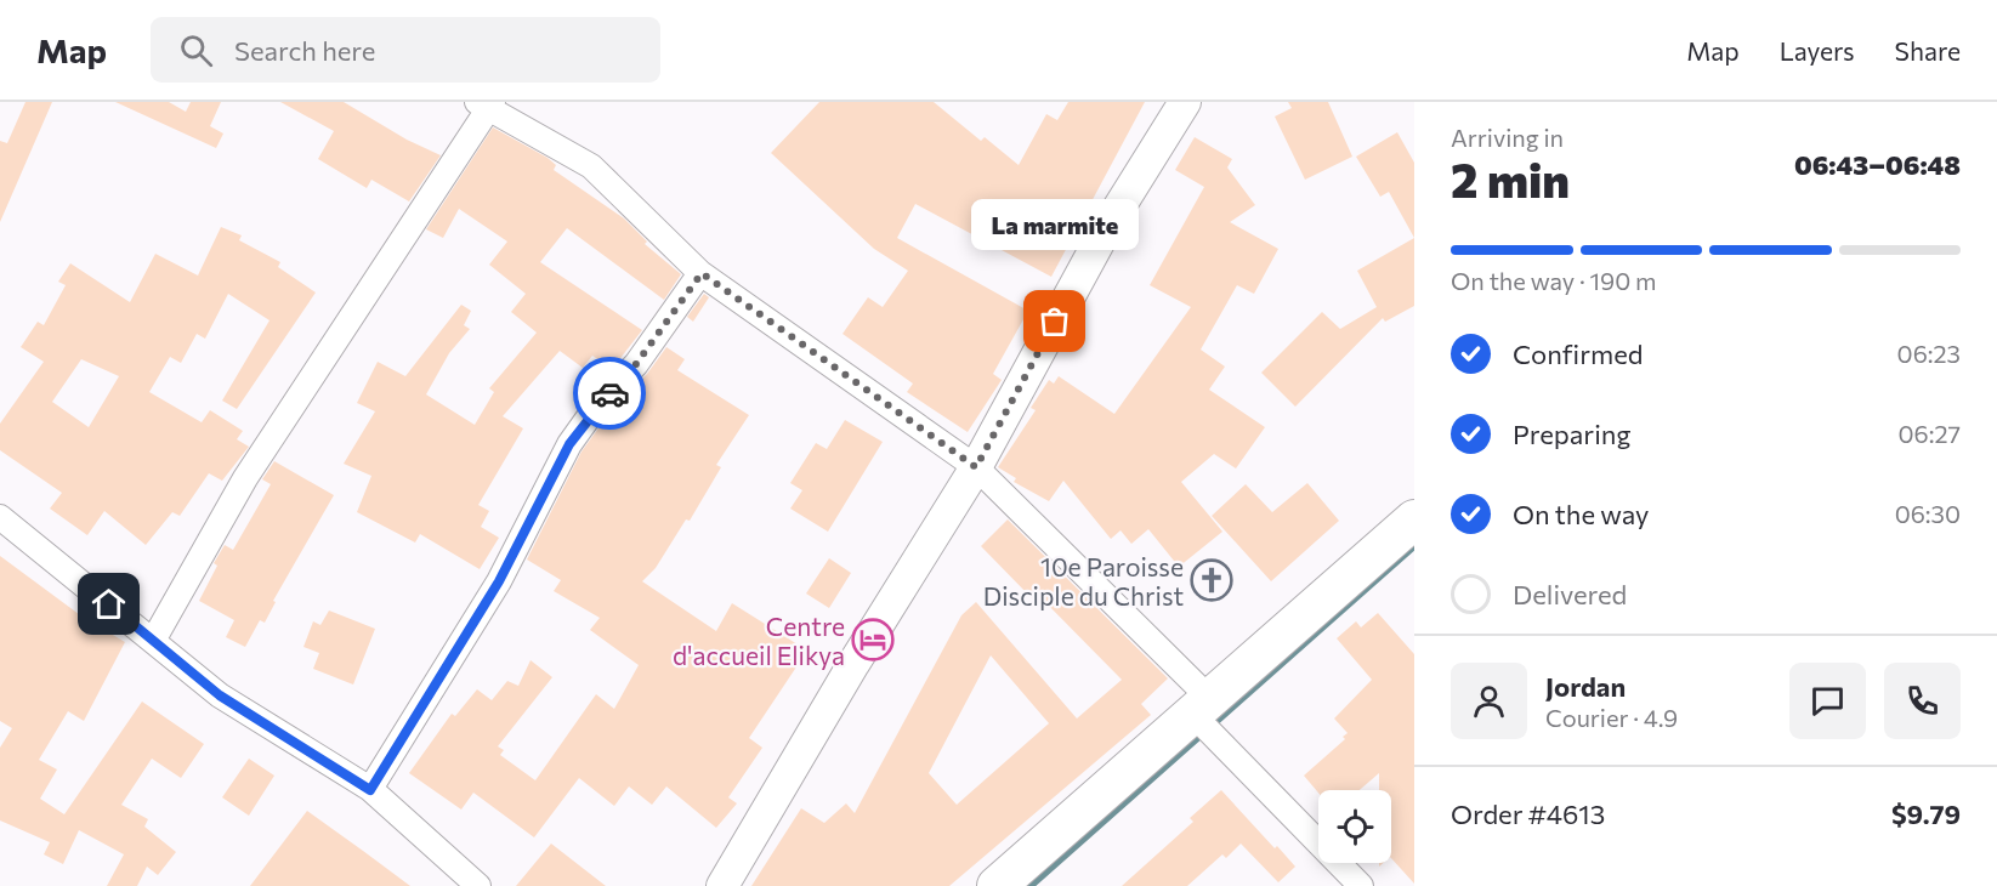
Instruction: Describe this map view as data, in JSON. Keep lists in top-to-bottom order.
{
  "places": {
    "other": ["La marmite"],
    "church": ["10e Paroisse Disciple du Christ"],
    "hotel": ["Centre d'accueil Elikya"]
  },
  "page": {
    "header": "Map",
    "search": "Search here",
    "nav": ["Map", "Layers", "Share"],
    "heading": ["2 min", "Arriving in", "06:43–06:48"],
    "panel": [
      "Jordan",
      "Courier · 4.9",
      "Order #4613",
      "$9.79"
    ],
    "bubble": "La marmite",
    "bar": "On the way · 190 m",
    "list": [
      ["Confirmed", "06:23"],
      ["Preparing", "06:27"],
      ["On the way", "06:30"],
      "Delivered"
    ]
  }
}
